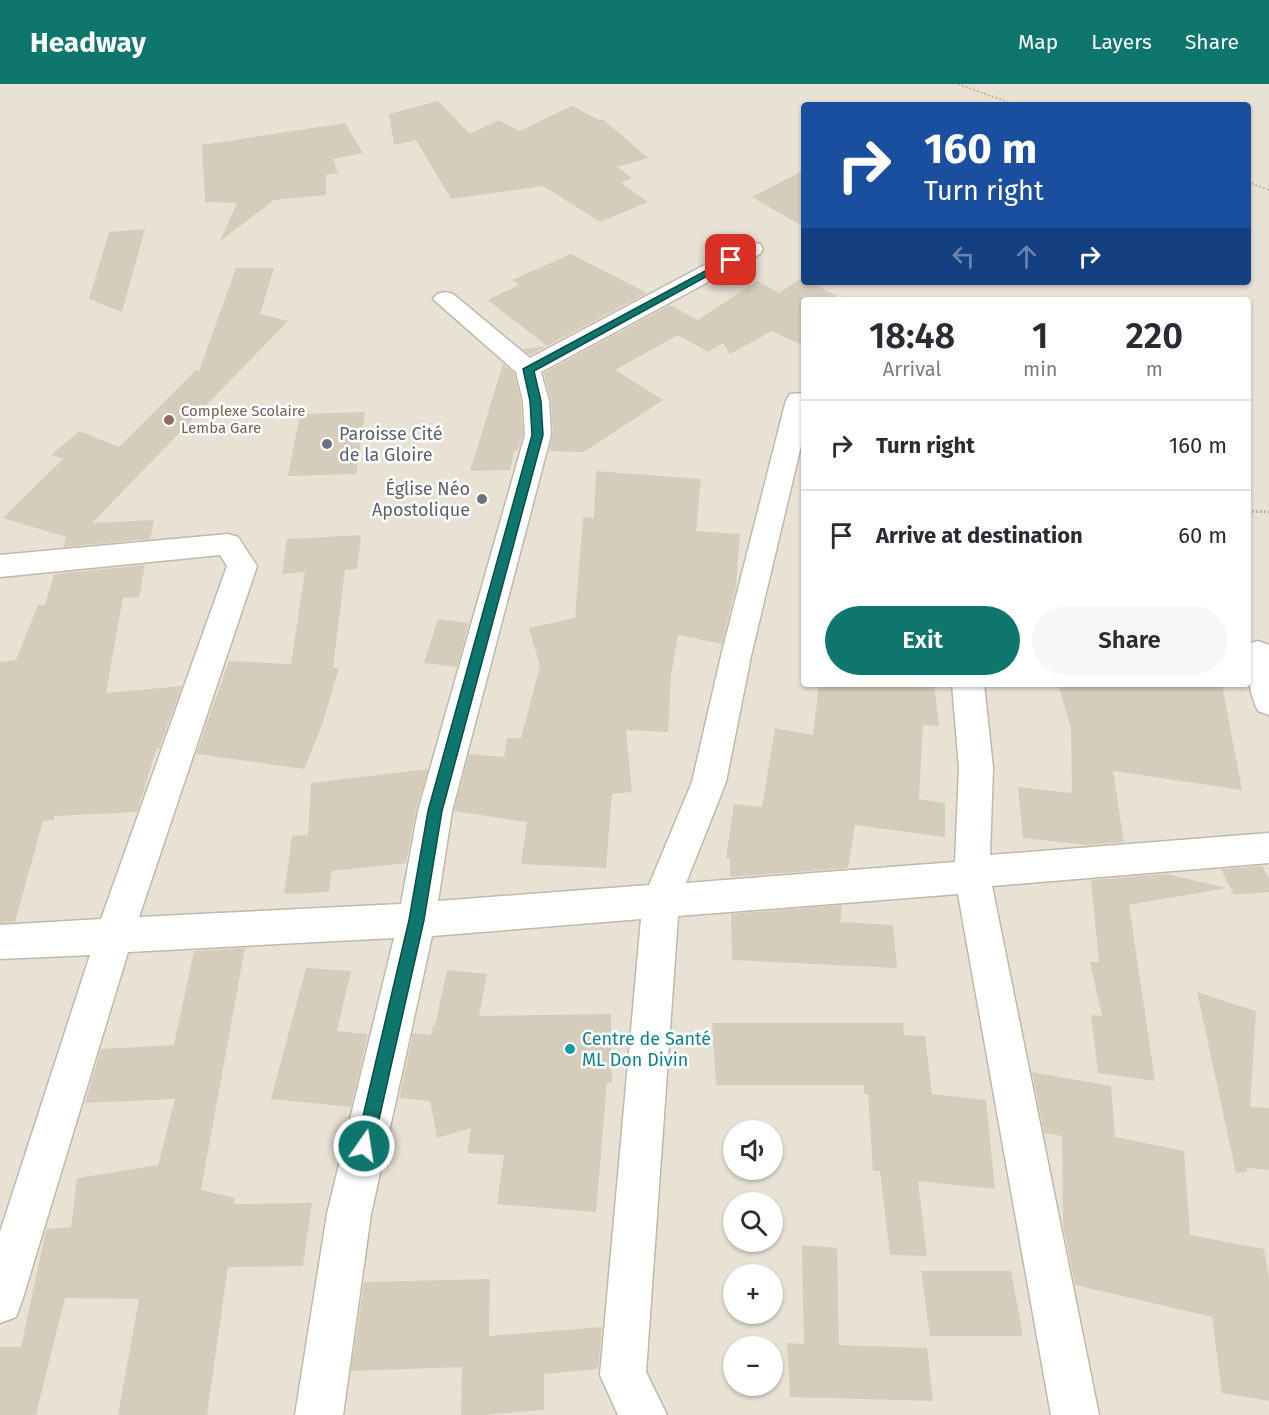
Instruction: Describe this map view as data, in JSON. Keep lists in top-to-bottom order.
{
  "places": [
    "Complexe Scolaire Lemba Gare",
    "Paroisse Cité de la Gloire",
    "Église Néo Apostolique",
    "Centre de Santé ML Don Divin"
  ],
  "page": {
    "header": "Headway",
    "nav": ["Map", "Layers", "Share"],
    "turn": ["160 m", "Turn right"],
    "eta": [
      "18:48",
      "Arrival",
      "1",
      "min",
      "220",
      "m"
    ],
    "list": [
      {
        "name": "Turn right",
        "value": "160 m"
      },
      {
        "name": "Arrive at destination",
        "value": "60 m"
      }
    ],
    "buttons": ["Exit", "Share"],
    "map_buttons": ["+", "−"]
  }
}
